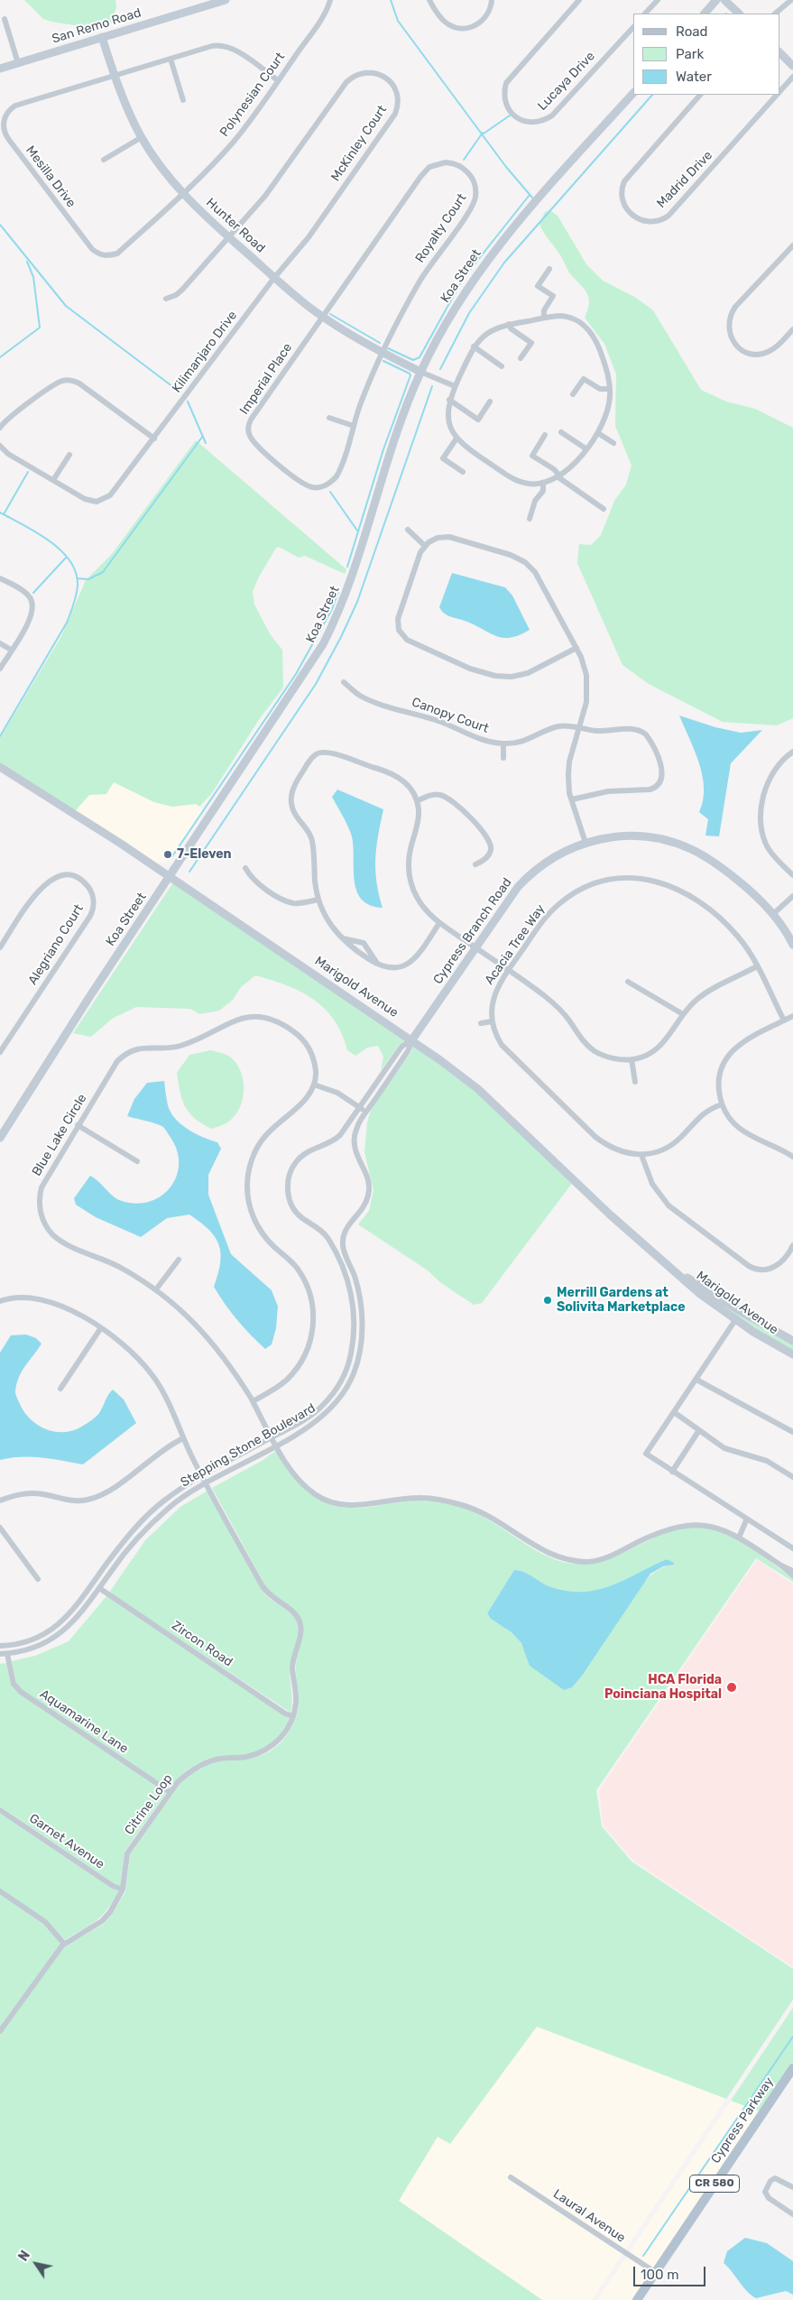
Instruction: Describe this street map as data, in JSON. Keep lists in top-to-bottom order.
{
  "streets": {
    "main road": [
      "San Remo Road",
      "Hunter Road",
      "Koa Street",
      "Cypress Branch Road",
      "Marigold Avenue",
      "Cypress Parkway",
      "CR 580"
    ],
    "street": [
      "Lucaya Drive",
      "Polynesian Court",
      "McKinley Court",
      "Mesilla Drive",
      "Madrid Drive",
      "Royalty Court",
      "Kilimanjaro Drive",
      "Imperial Place",
      "Canopy Court",
      "Alegriano Court",
      "Acacia Tree Way",
      "Blue Lake Circle",
      "Stepping Stone Boulevard",
      "Zircon Road",
      "Aquamarine Lane",
      "Citrine Loop",
      "Garnet Avenue",
      "Laural Avenue"
    ]
  },
  "crossings": [
    ["San Remo Road", "Hunter Road"],
    ["Polynesian Court", "Mesilla Drive"],
    ["Polynesian Court", "Hunter Road"],
    ["McKinley Court", "Hunter Road"],
    ["McKinley Court", "Kilimanjaro Drive"],
    ["Mesilla Drive", "Hunter Road"],
    ["Hunter Road", "Royalty Court"],
    ["Hunter Road", "Koa Street"],
    ["Hunter Road", "Kilimanjaro Drive"],
    ["Hunter Road", "Imperial Place"],
    ["Royalty Court", "Imperial Place"],
    ["Koa Street", "Marigold Avenue"],
    ["Cypress Branch Road", "Marigold Avenue"],
    ["Cypress Branch Road", "Stepping Stone Boulevard"],
    ["Marigold Avenue", "Stepping Stone Boulevard"],
    ["Blue Lake Circle", "Stepping Stone Boulevard"],
    ["Stepping Stone Boulevard", "Zircon Road"],
    ["Stepping Stone Boulevard", "Aquamarine Lane"],
    ["Stepping Stone Boulevard", "Citrine Loop"],
    ["Zircon Road", "Citrine Loop"],
    ["Aquamarine Lane", "Citrine Loop"],
    ["Citrine Loop", "Garnet Avenue"],
    ["Cypress Parkway", "Laural Avenue"]
  ],
  "places": ["7-Eleven", "Merrill Gardens at Solivita Marketplace", "HCA Florida Poinciana Hospital"],
  "legend": ["Road", "Park", "Water"],
  "scale_bar": "100 m",
  "north": "top left"
}
